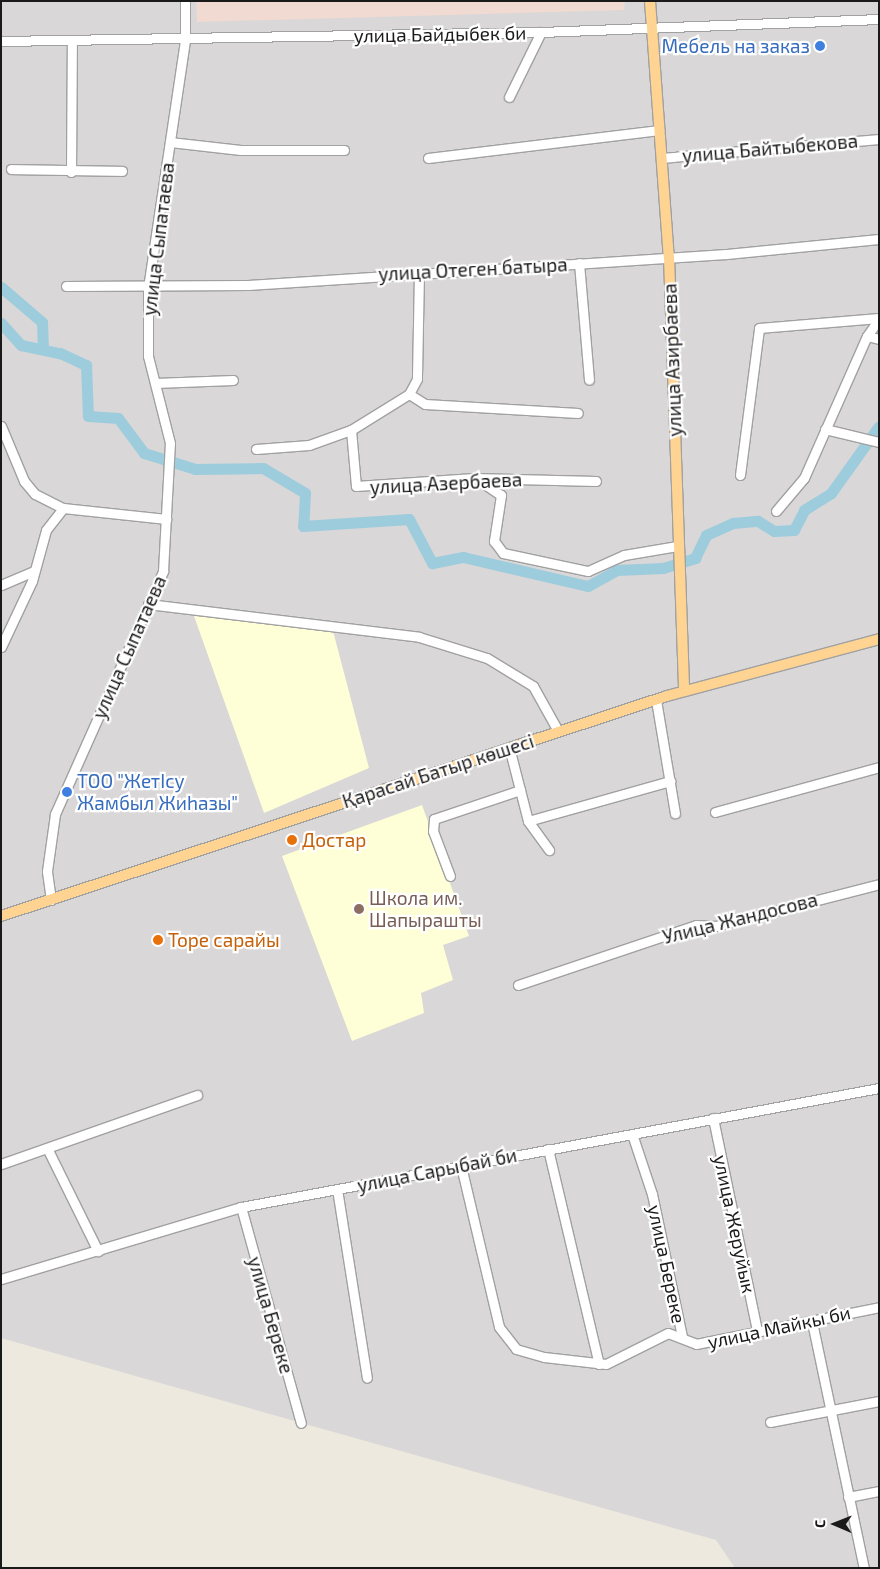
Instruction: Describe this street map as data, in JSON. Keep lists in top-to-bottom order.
{
  "streets": {
    "main road": ["улица Азирбаева", "Қарасай Батыр көшесі"],
    "street": [
      "улица Байдыбек би",
      "улица Байтыбекова",
      "улица Сыпатаева",
      "улица Отеген батыра",
      "улица Азербаева",
      "Улица Жандосова",
      "улица Сарыбай би",
      "улица Жеруйык",
      "улица Береке",
      "улица Майкы би"
    ]
  },
  "crossings": [
    ["улица Байдыбек би", "улица Сыпатаева"],
    ["улица Байдыбек би", "улица Азирбаева"],
    ["улица Байтыбекова", "улица Азирбаева"],
    ["улица Сыпатаева", "улица Отеген батыра"],
    ["улица Сыпатаева", "Қарасай Батыр көшесі"],
    ["улица Отеген батыра", "улица Азирбаева"],
    ["улица Азирбаева", "Қарасай Батыр көшесі"],
    ["улица Сарыбай би", "улица Жеруйык"],
    ["улица Сарыбай би", "улица Береке"],
    ["улица Жеруйык", "улица Майкы би"],
    ["улица Береке", "улица Майкы би"]
  ],
  "places": [
    "Мебель на заказ",
    "ТОО \"ЖетIсу Жамбыл Жиhазы\"",
    "Достар",
    "Школа им. Шапырашты",
    "Торе сарайы"
  ],
  "north": "left"
}
